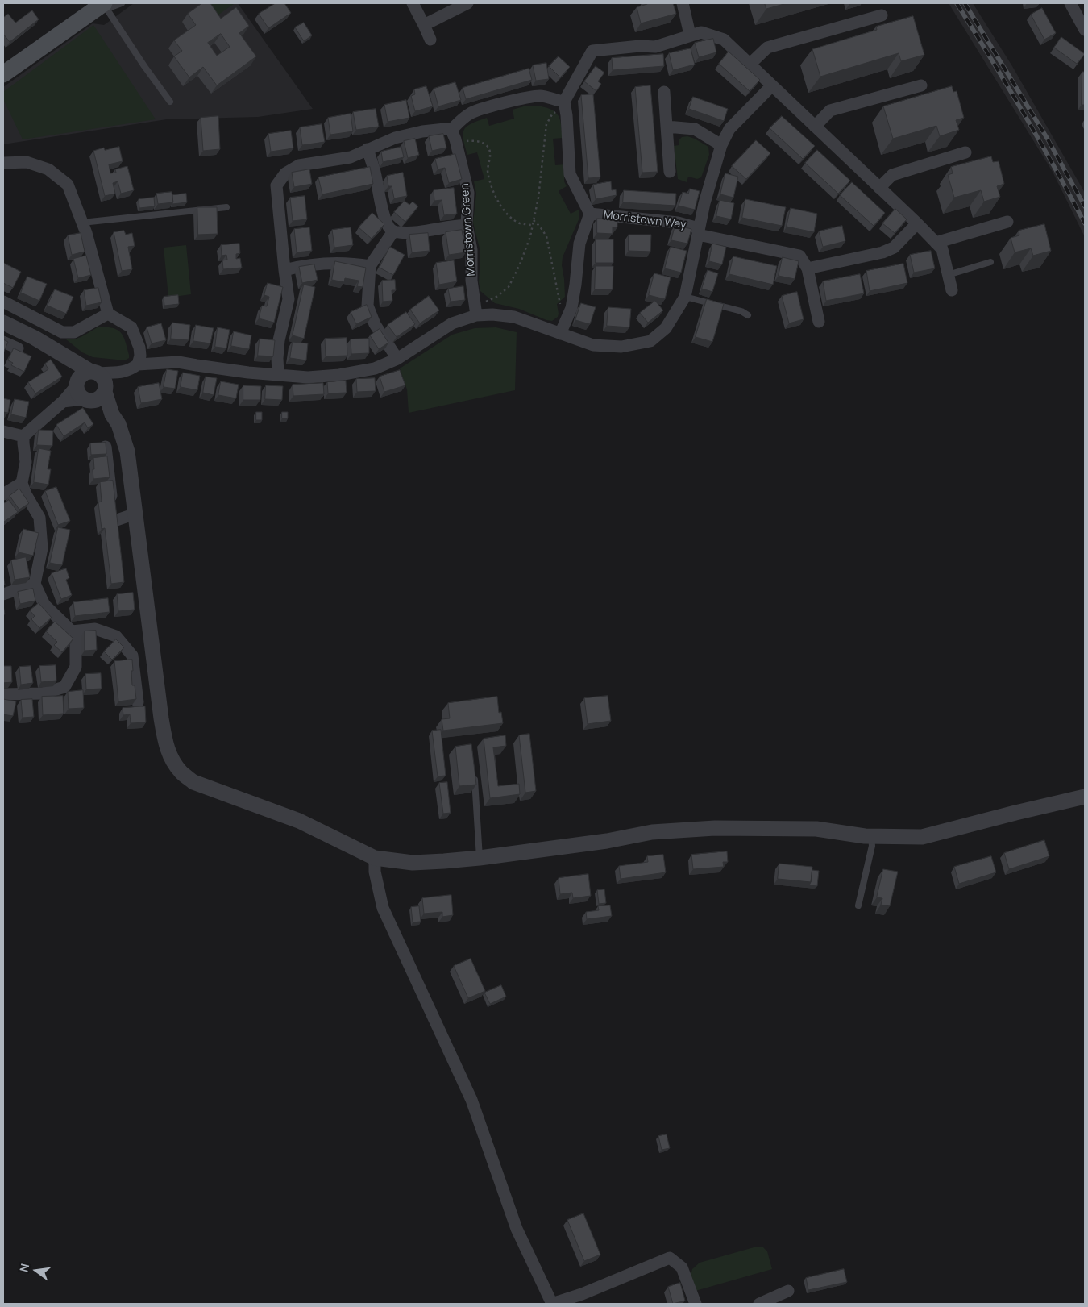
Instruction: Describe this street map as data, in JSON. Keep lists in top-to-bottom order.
{
  "streets": {
    "street": ["Morristown Way", "Morristown Green"]
  },
  "north": "left"
}
